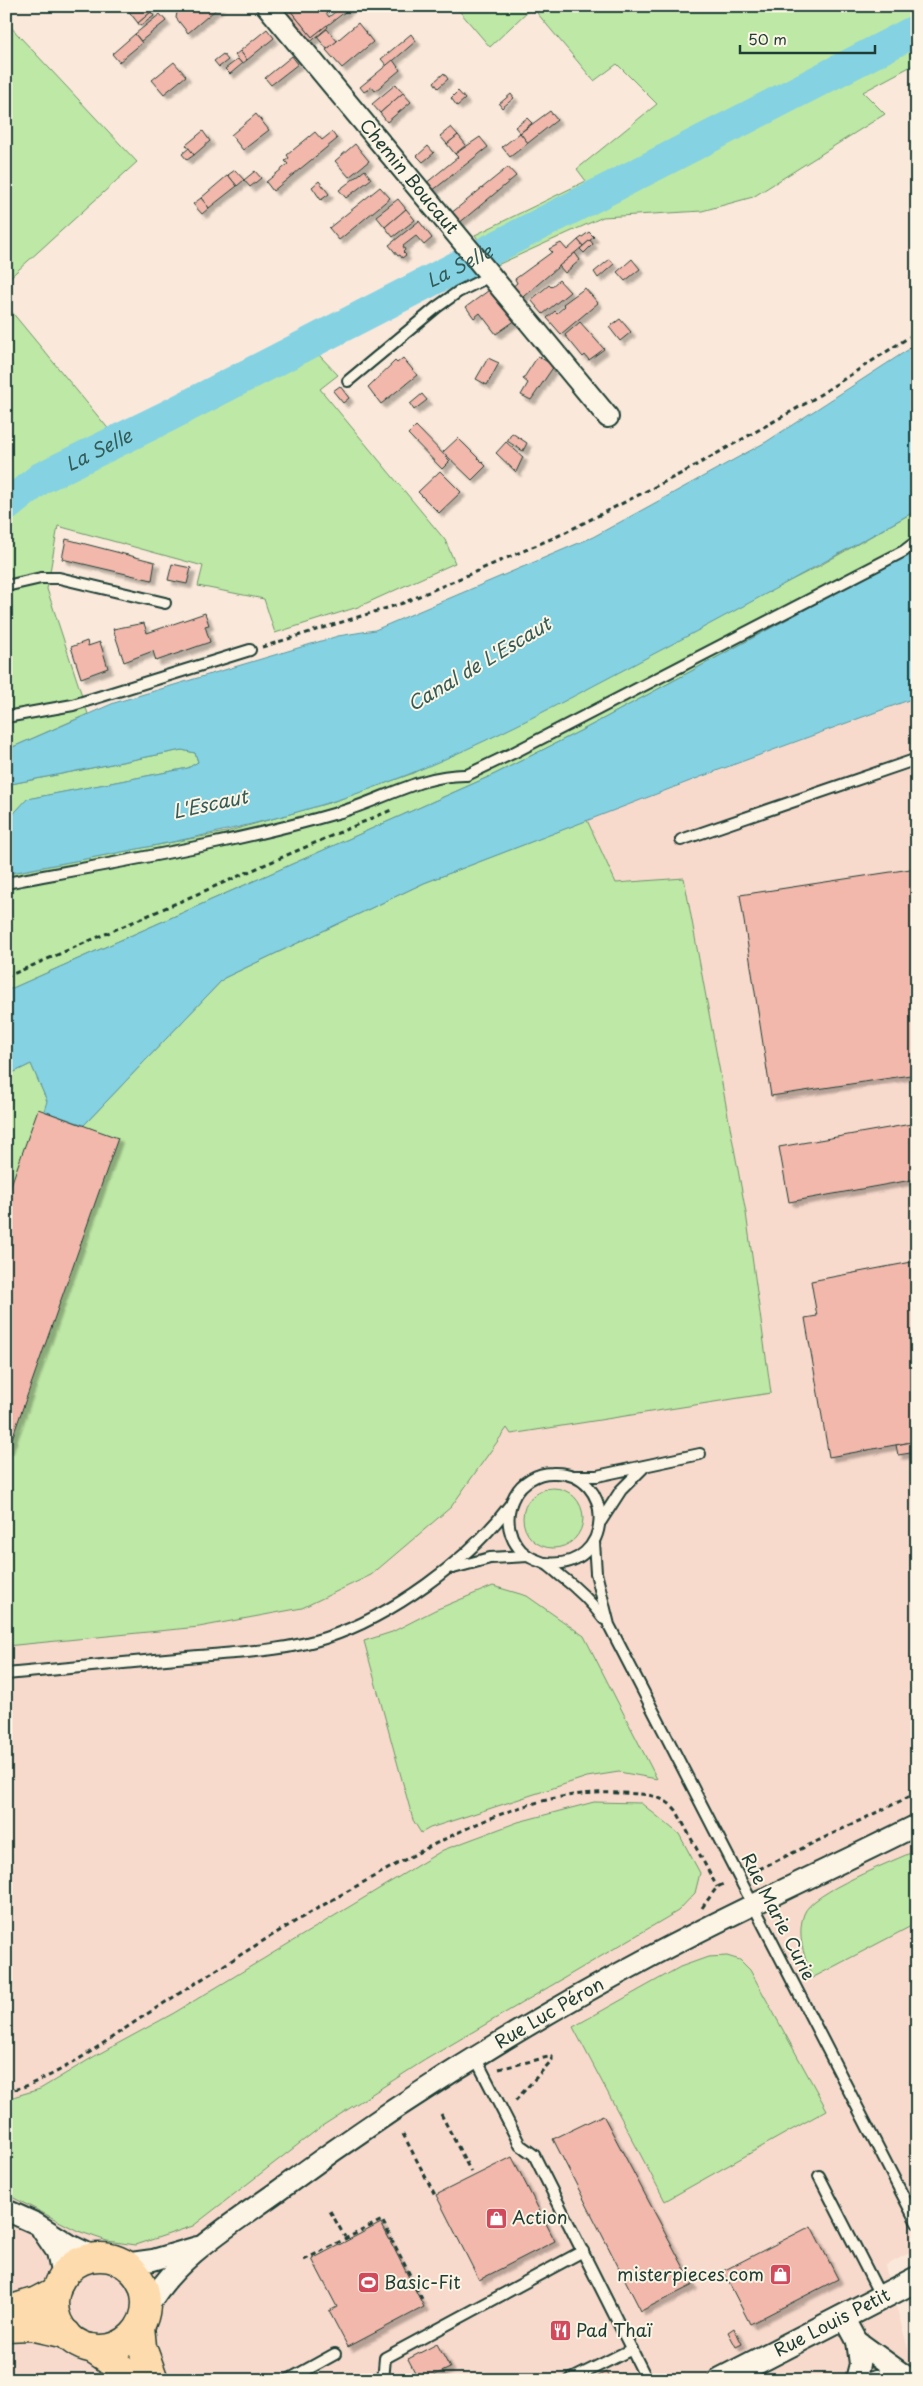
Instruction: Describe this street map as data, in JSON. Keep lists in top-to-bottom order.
{
  "streets": {
    "street": ["Chemin Boucaut", "Rue Luc Péron", "Rue Louis Petit"],
    "lane": ["Rue Marie Curie"]
  },
  "crossings": [
    ["Rue Marie Curie", "Rue Luc Péron"]
  ],
  "water": ["La Selle", "Canal de L'Escaut", "L'Escaut"],
  "places": {
    "shop": ["Action", "misterpieces.com"],
    "sports": ["Basic-Fit"],
    "restaurant": ["Pad Thaï"]
  },
  "scale_bar": "50 m"
}
